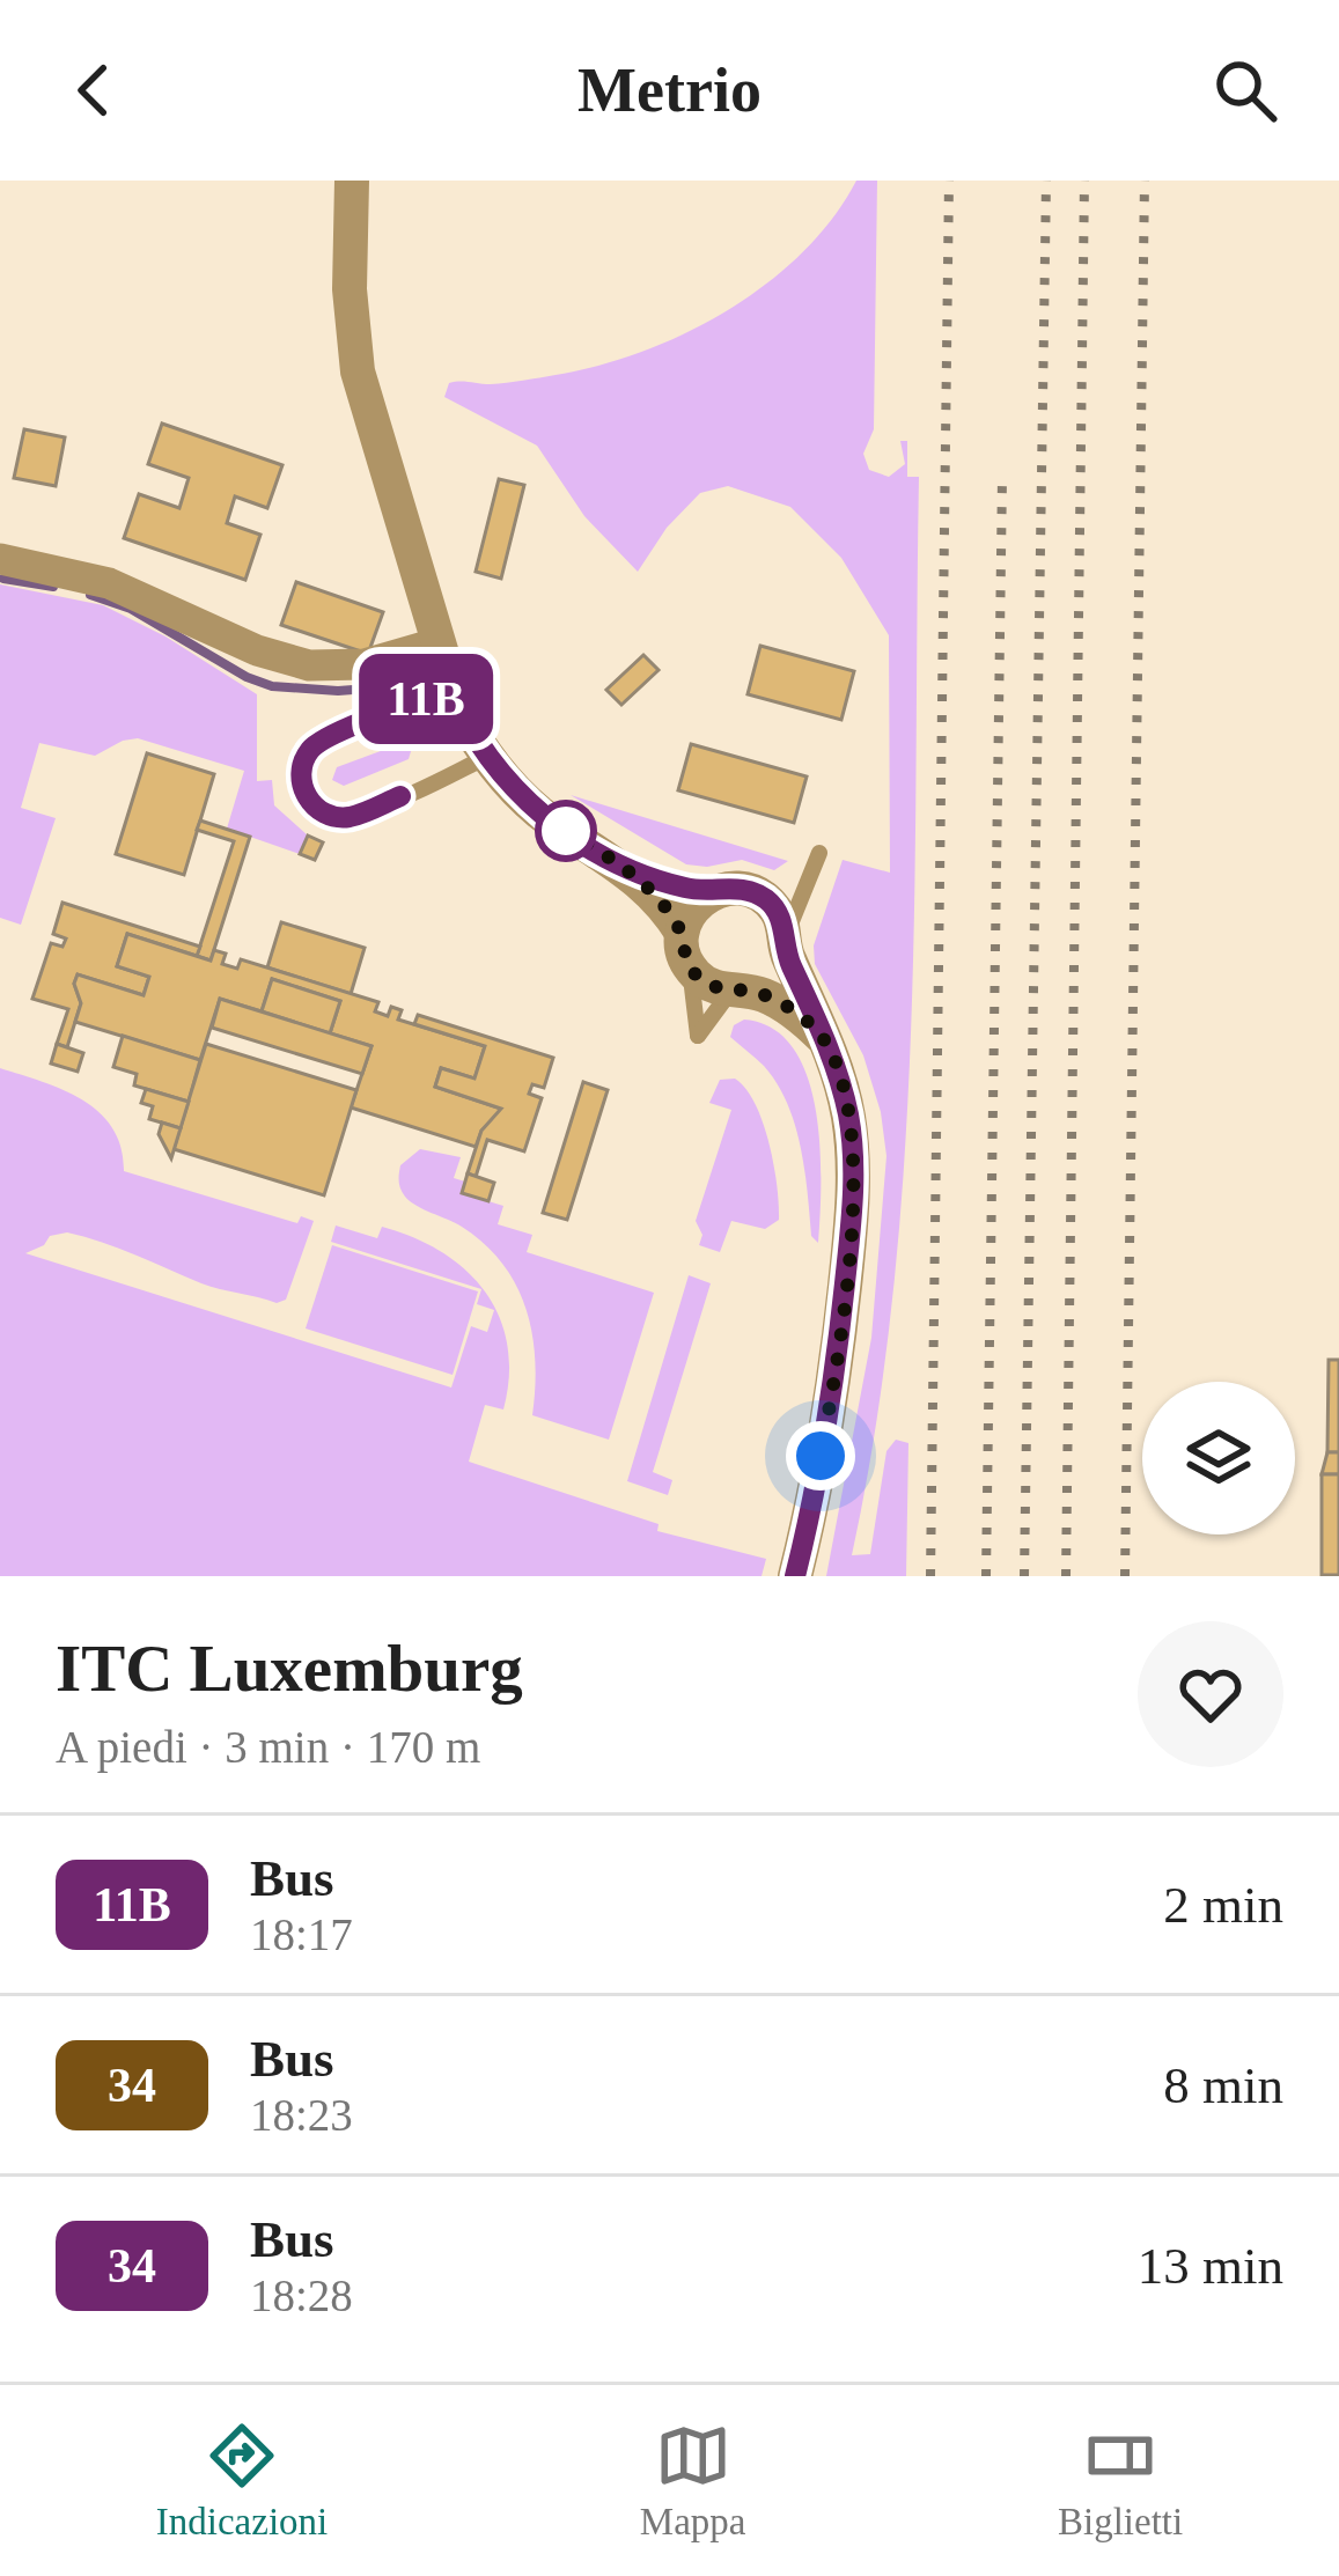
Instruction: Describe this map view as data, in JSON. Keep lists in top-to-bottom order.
{
  "lines": ["bus line 11B"],
  "page": {
    "header": "Metrio",
    "on_map": "11B",
    "heading": ["ITC Luxemburg", "A piedi · 3 min · 170 m"],
    "list": [
      {
        "mark": "11B",
        "name": "Bus",
        "note": "18:17",
        "value": "2 min"
      },
      {
        "mark": "34",
        "name": "Bus",
        "note": "18:23",
        "value": "8 min"
      },
      {
        "mark": "34",
        "name": "Bus",
        "note": "18:28",
        "value": "13 min"
      }
    ],
    "tabs": ["Indicazioni", "Mappa", "Biglietti"]
  }
}
